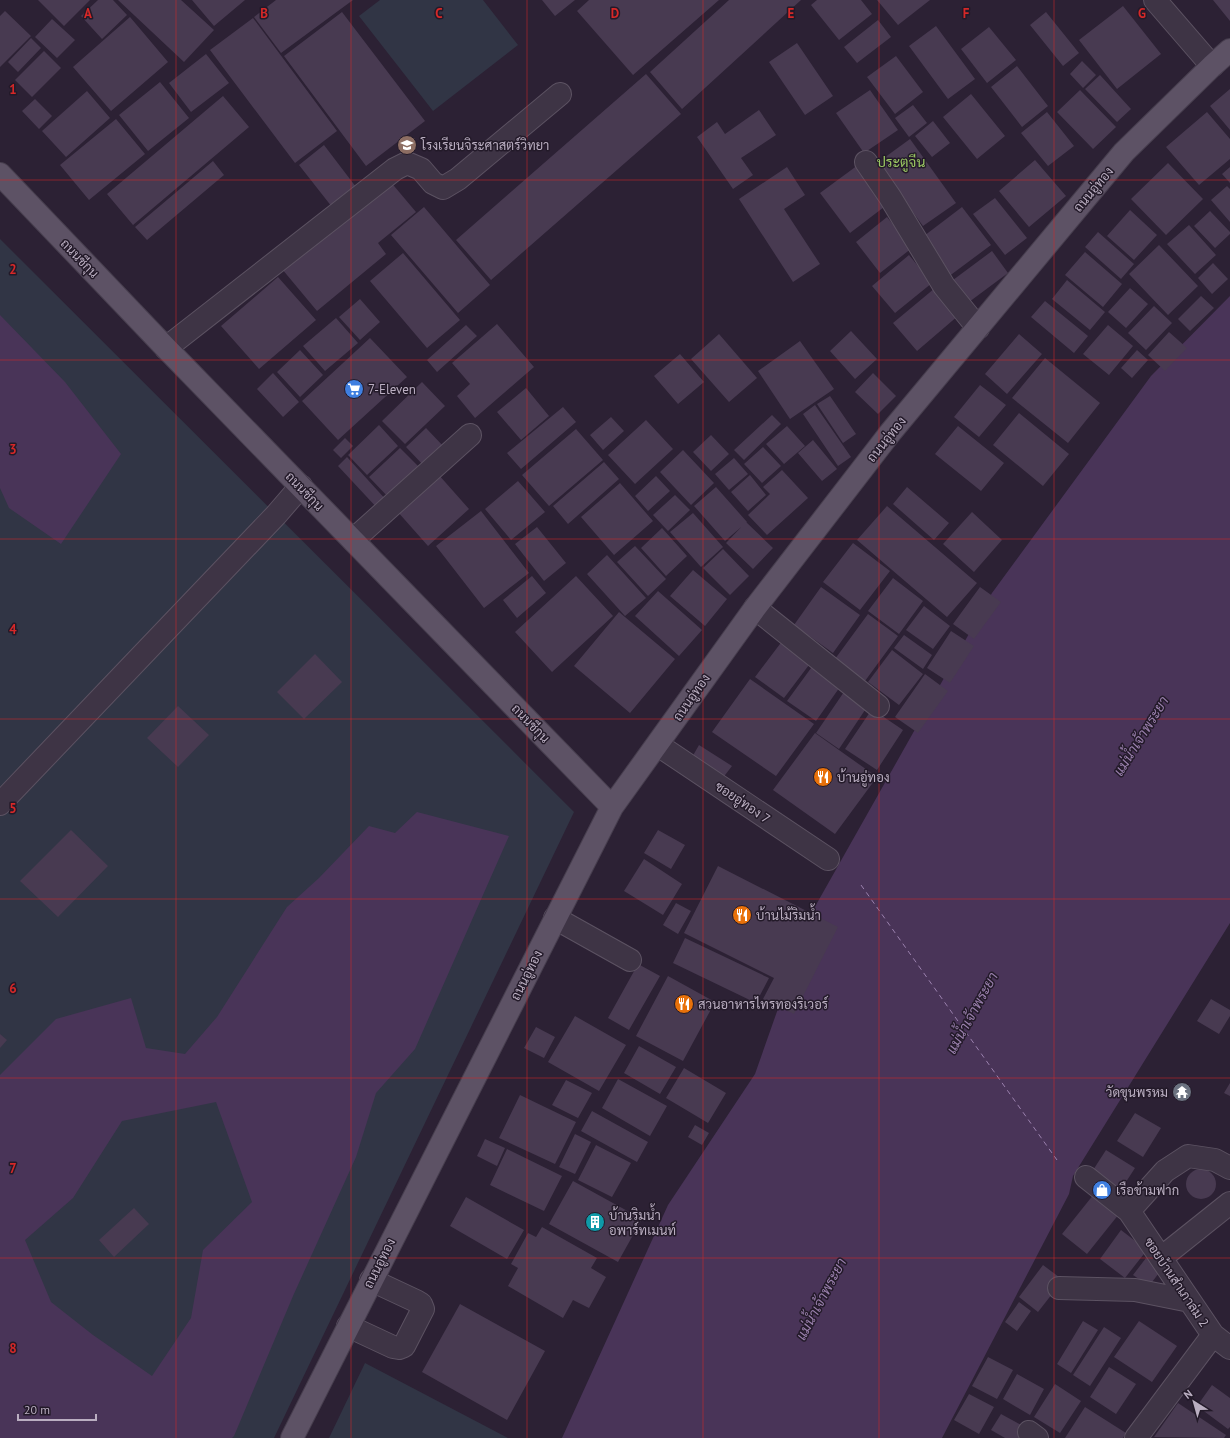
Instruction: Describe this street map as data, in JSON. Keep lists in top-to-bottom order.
{
  "streets": {
    "main road": ["ถนนอู่ทอง", "ถนนชีกุน"],
    "street": ["ซอยอู่ทอง 7", "ซอยบ้านสำเภาล่ม 2"]
  },
  "crossings": [
    ["ถนนอู่ทอง", "ถนนชีกุน"],
    ["ถนนอู่ทอง", "ซอยอู่ทอง 7"]
  ],
  "districts": ["ประตูจีน"],
  "water": ["แม่น้ำเจ้าพระยา"],
  "places": {
    "school or university": ["โรงเรียนจิระศาสตร์วิทยา"],
    "supermarket": ["7-Eleven"],
    "restaurant": ["บ้านอู่ทอง", "บ้านไม้ริมน้ำ", "สวนอาหารไทรทองริเวอร์"],
    "temple": ["วัดขุนพรหม"],
    "shop": ["เรือข้ามฟาก"],
    "building": ["บ้านริมน้ำ อพาร์ทเมนท์"]
  },
  "scale_bar": "20 m",
  "north": "top left",
  "grid": {
    "columns": [
      "A",
      "B",
      "C",
      "D",
      "E",
      "F",
      "G"
    ],
    "rows": [
      "1",
      "2",
      "3",
      "4",
      "5",
      "6",
      "7",
      "8"
    ]
  }
}
